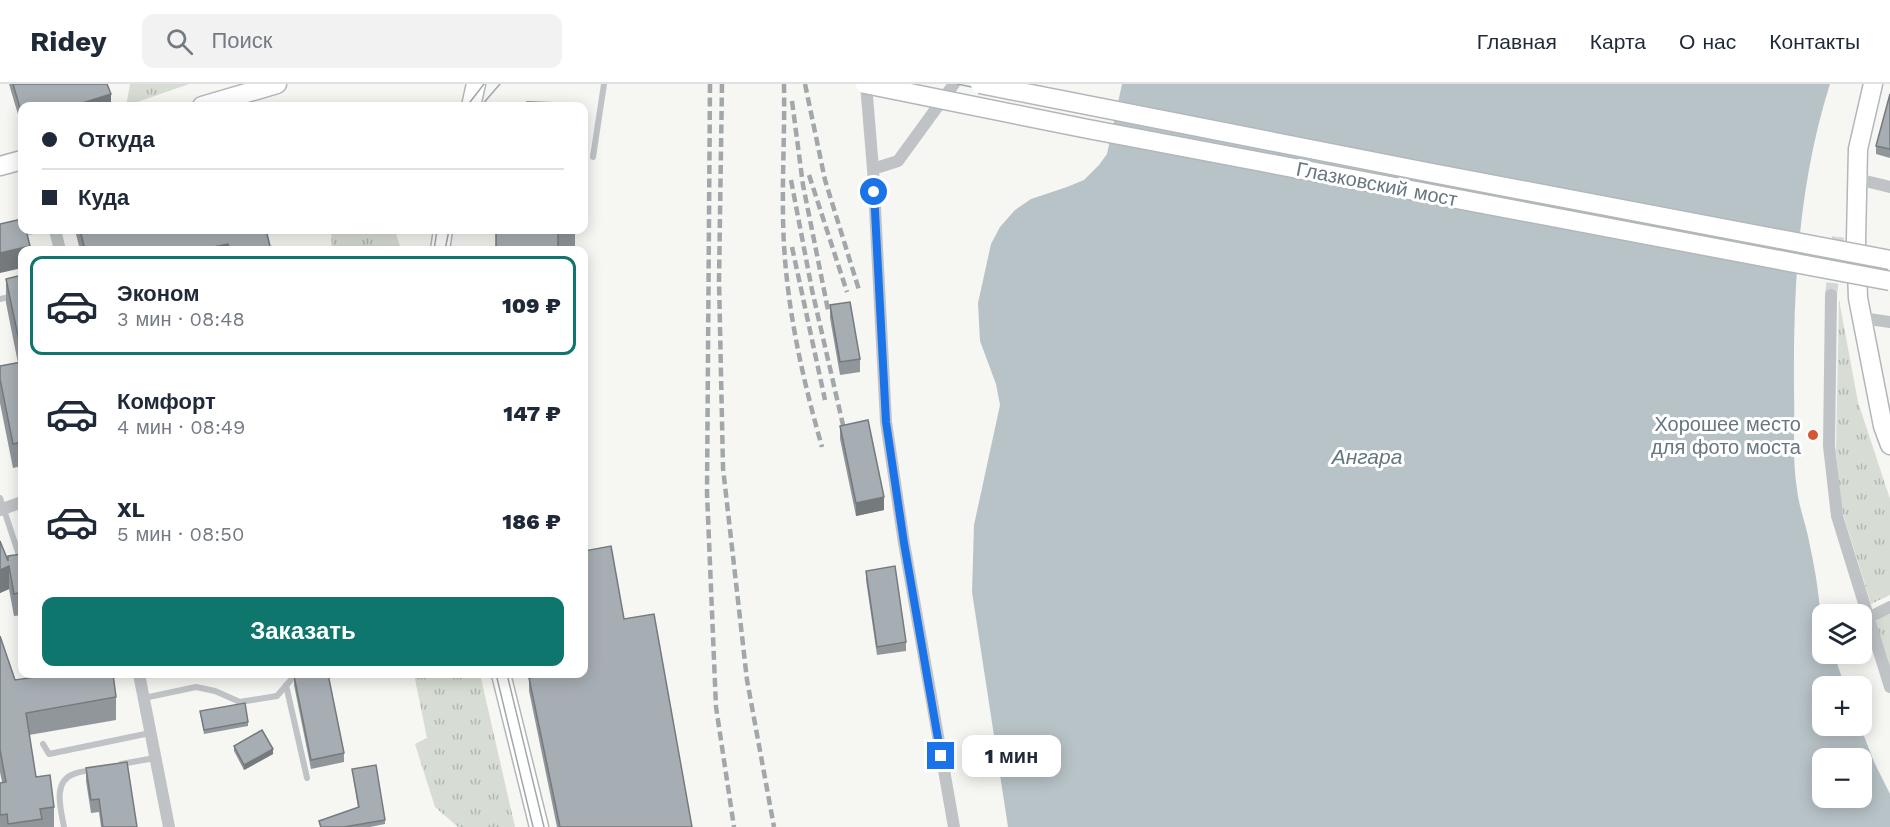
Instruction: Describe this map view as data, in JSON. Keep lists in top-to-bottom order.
{
  "streets": {
    "main road": ["Глазковский мост"]
  },
  "water": ["Ангара"],
  "places": ["Хорошее место для фото моста"],
  "page": {
    "header": "Ridey",
    "search": "Поиск",
    "nav": [
      "Главная",
      "Карта",
      "О нас",
      "Контакты"
    ],
    "banner": ["Откуда", "Куда"],
    "list": [
      {
        "name": "Эконом",
        "note": "3 мин · 08:48",
        "value": "109 ₽"
      },
      {
        "name": "Комфорт",
        "note": "4 мин · 08:49",
        "value": "147 ₽"
      },
      {
        "name": "XL",
        "note": "5 мин · 08:50",
        "value": "186 ₽"
      }
    ],
    "buttons": "Заказать",
    "map_buttons": ["+", "−"],
    "bubble": "1 мин"
  }
}
